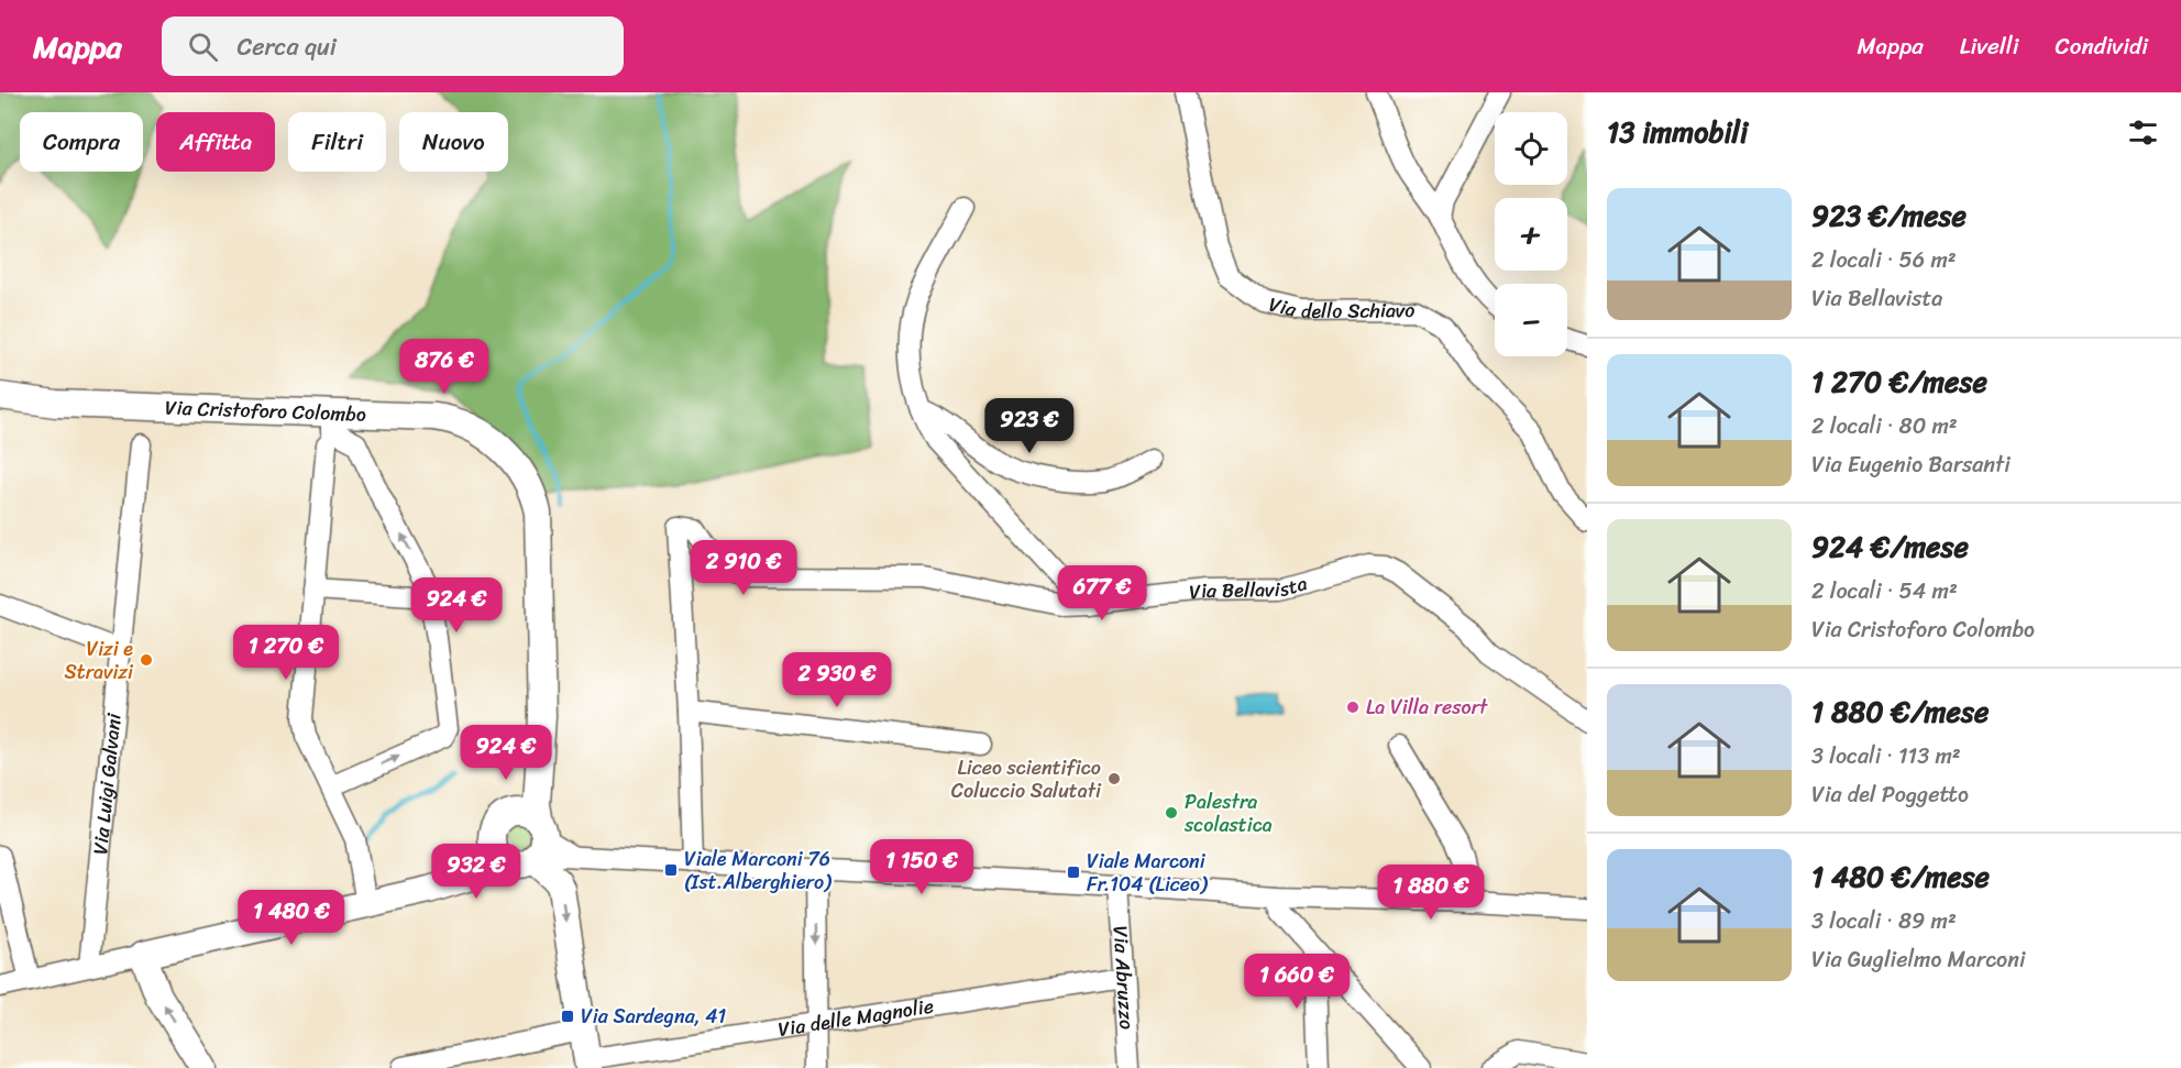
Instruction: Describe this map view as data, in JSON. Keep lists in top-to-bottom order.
{
  "streets": {
    "main road": ["Via Cristoforo Colombo"],
    "street": [
      "Via dello Schiavo",
      "Via Bellavista",
      "Via Luigi Galvani",
      "Via Abruzzo",
      "Via delle Magnolie"
    ]
  },
  "crossings": [
    ["Via Abruzzo", "Via delle Magnolie"]
  ],
  "places": {
    "other": [
      "Vizi e Stravizi",
      "La Villa resort",
      "Liceo scientifico Coluccio Salutati",
      "Palestra scolastica"
    ],
    "transit": ["Viale Marconi 76 (Ist.Alberghiero)", "Viale Marconi Fr.104 (Liceo)", "Via Sardegna, 41"]
  },
  "page": {
    "header": "Mappa",
    "search": "Cerca qui",
    "nav": ["Mappa", "Livelli", "Condividi"],
    "heading": "13 immobili",
    "map_buttons": ["+", "−"],
    "chip": [
      "Compra",
      "Affitta",
      "Filtri",
      "Nuovo"
    ],
    "list": [
      {
        "name": "923 €/mese",
        "note": "2 locali · 56 m² · Via Bellavista"
      },
      {
        "name": "1 270 €/mese",
        "note": "2 locali · 80 m² · Via Eugenio Barsanti"
      },
      {
        "name": "924 €/mese",
        "note": "2 locali · 54 m² · Via Cristoforo Colombo"
      },
      {
        "name": "1 880 €/mese",
        "note": "3 locali · 113 m² · Via del Poggetto"
      },
      {
        "name": "1 480 €/mese",
        "note": "3 locali · 89 m² · Via Guglielmo Marconi"
      }
    ],
    "price": [
      "876 €",
      "923 €",
      "2 910 €",
      "677 €",
      "924 €",
      "1 270 €",
      "2 930 €",
      "924 €",
      "1 150 €",
      "932 €",
      "1 880 €",
      "1 480 €",
      "1 660 €"
    ]
  }
}
